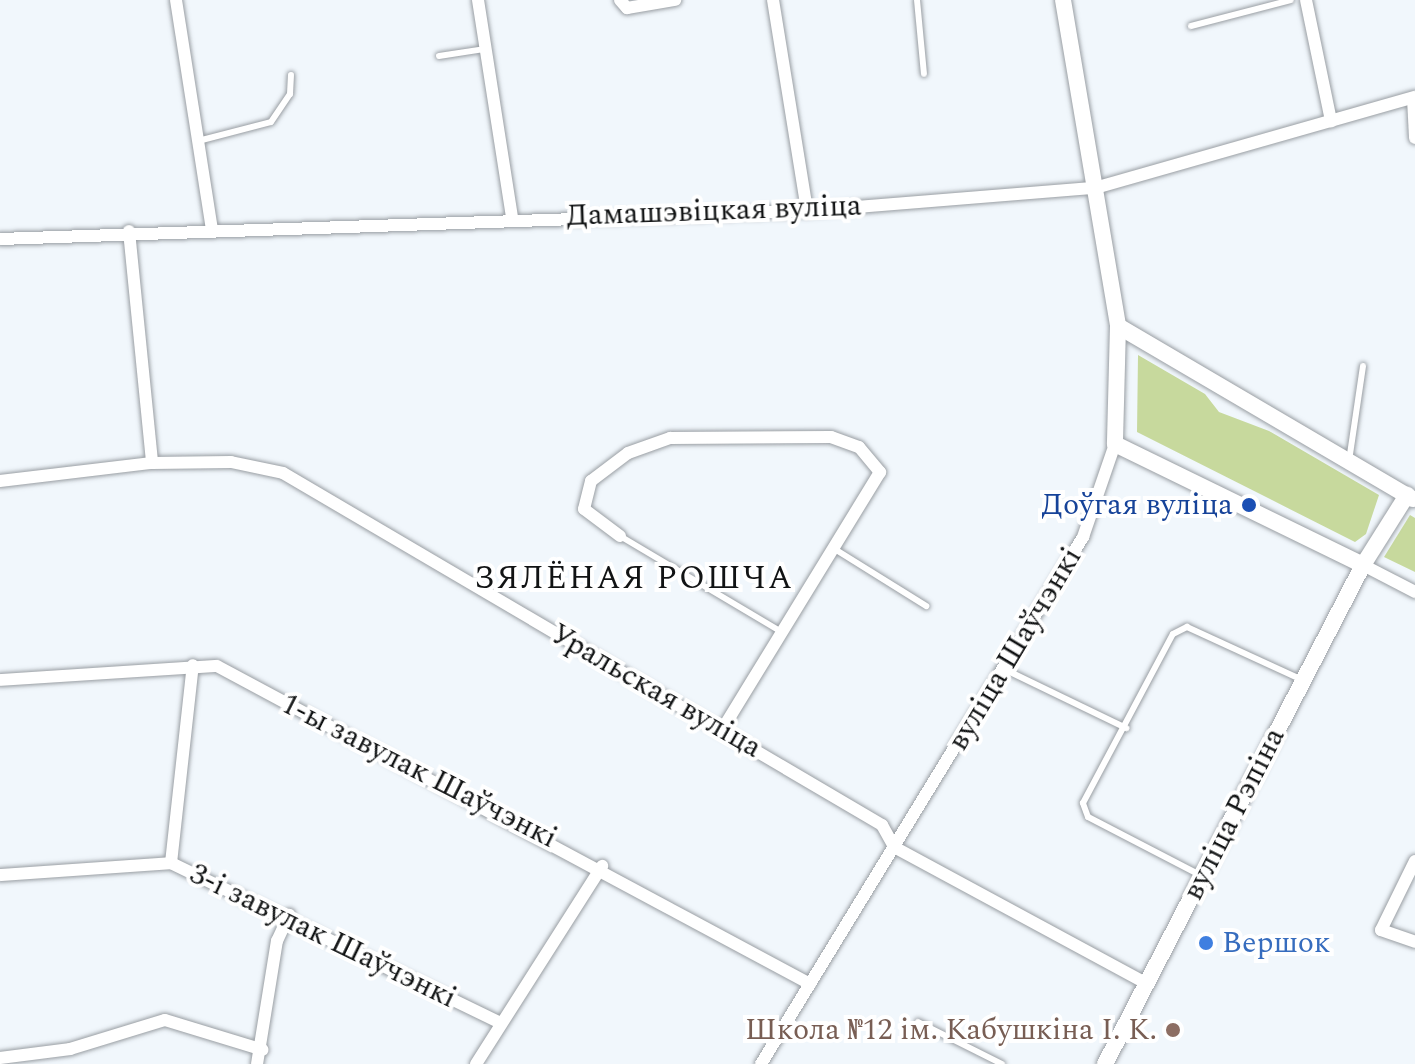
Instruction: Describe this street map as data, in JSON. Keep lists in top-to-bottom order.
{
  "streets": {
    "street": [
      "Дамашэвіцкая вуліца",
      "вуліца Шаўчэнкі",
      "Уральская вуліца",
      "1-ы завулак Шаўчэнкі",
      "вуліца Рэпіна",
      "3-і завулак Шаўчэнкі"
    ]
  },
  "crossings": [
    ["Дамашэвіцкая вуліца", "вуліца Шаўчэнкі"],
    ["вуліца Шаўчэнкі", "Уральская вуліца"],
    ["вуліца Шаўчэнкі", "1-ы завулак Шаўчэнкі"],
    ["Уральская вуліца", "вуліца Рэпіна"]
  ],
  "districts": ["ЗЯЛЁНАЯ РОШЧА"],
  "places": ["Доўгая вуліца", "Вершок", "Школа №12 ім. Кабушкіна І. К."]
}
